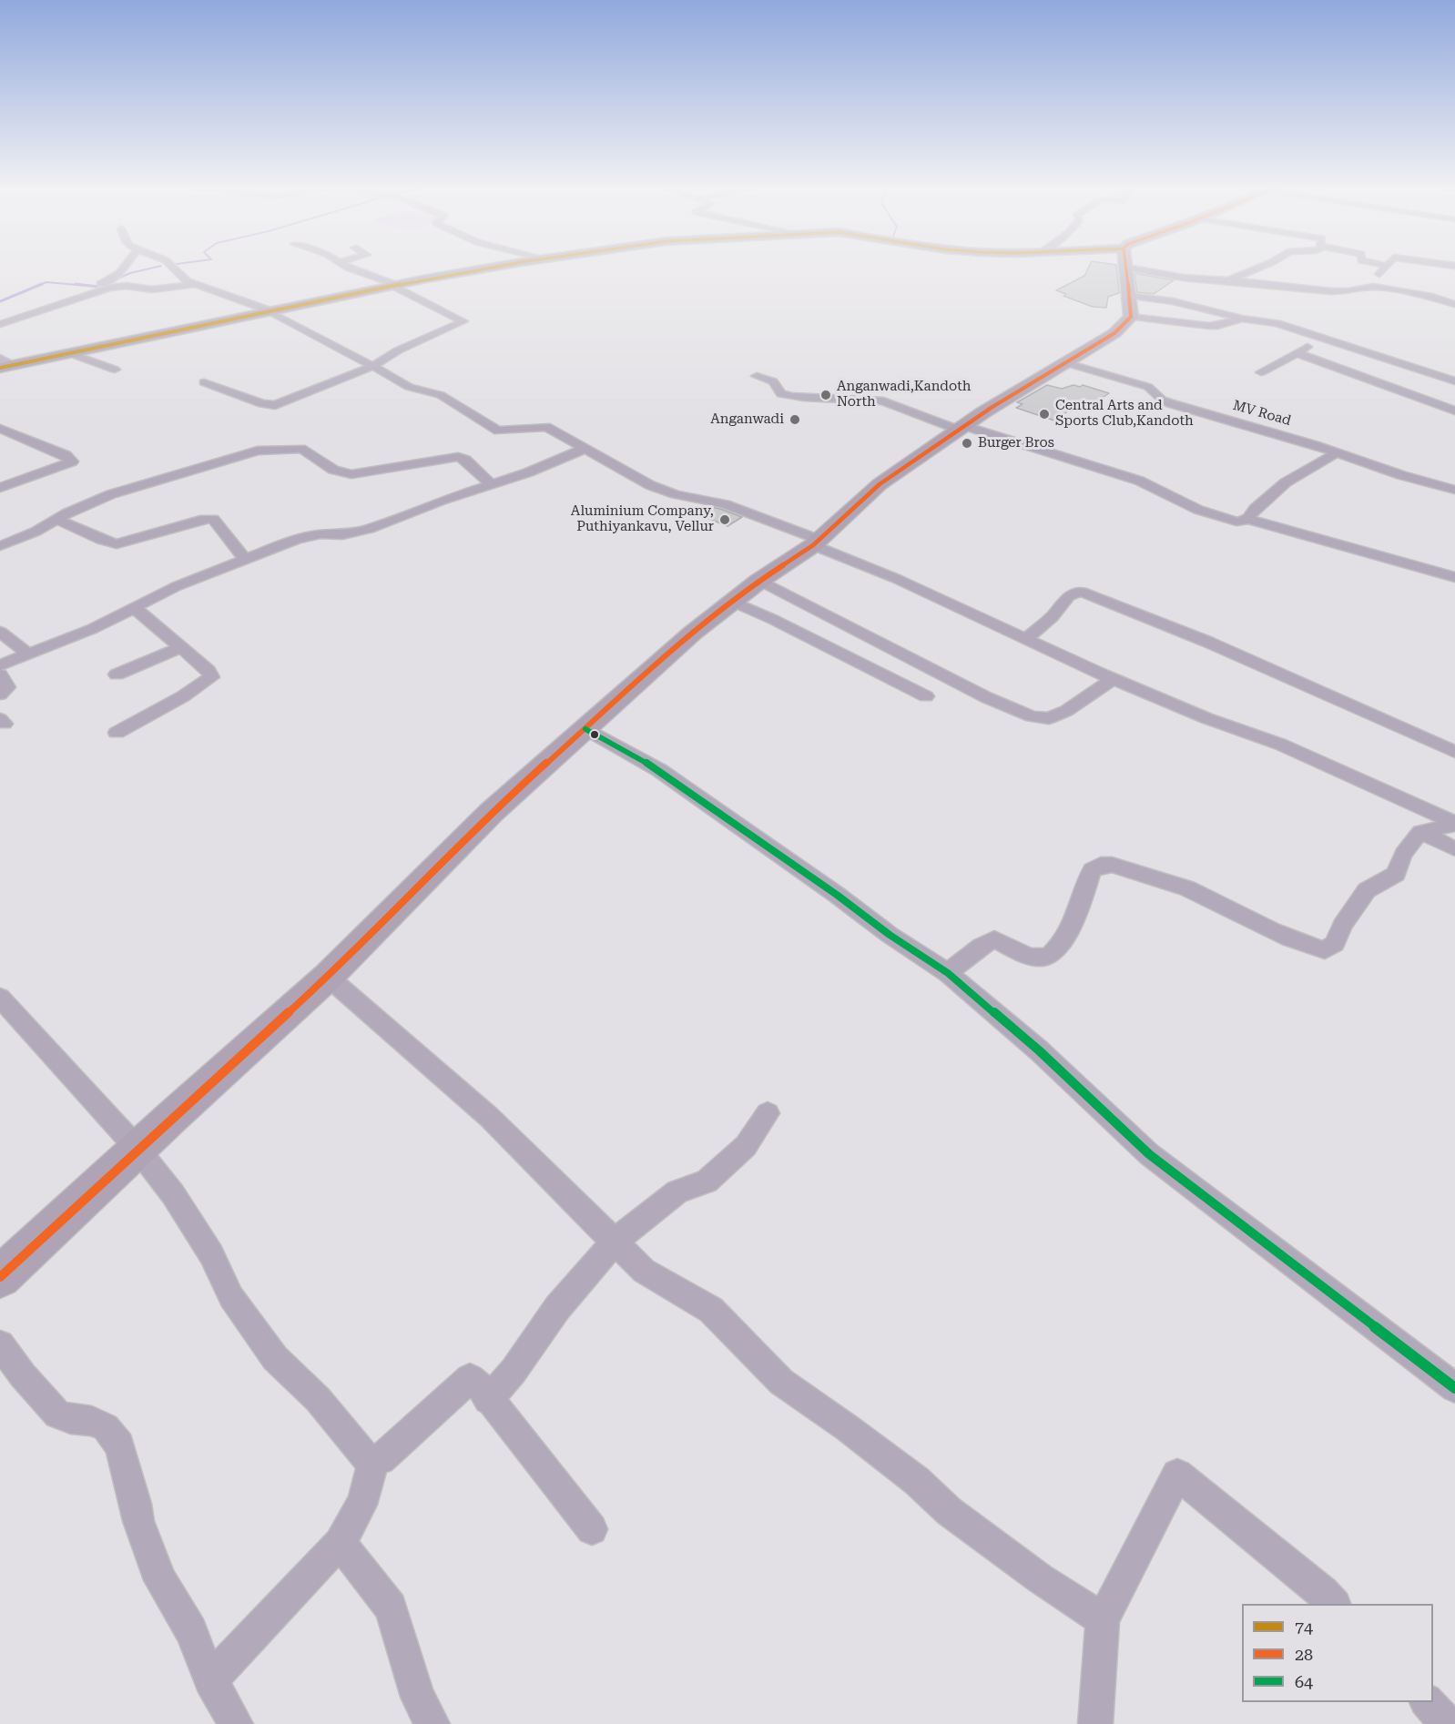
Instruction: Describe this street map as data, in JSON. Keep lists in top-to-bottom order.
{
  "streets": {
    "street": ["MV Road"]
  },
  "places": [
    "Anganwadi,Kandoth North",
    "Central Arts and Sports Club,Kandoth",
    "Anganwadi",
    "Burger Bros",
    "Aluminium Company, Puthiyankavu, Vellur"
  ],
  "lines": ["transit line 74", "transit line 28", "transit line 64"],
  "legend": ["74", "28", "64"]
}
